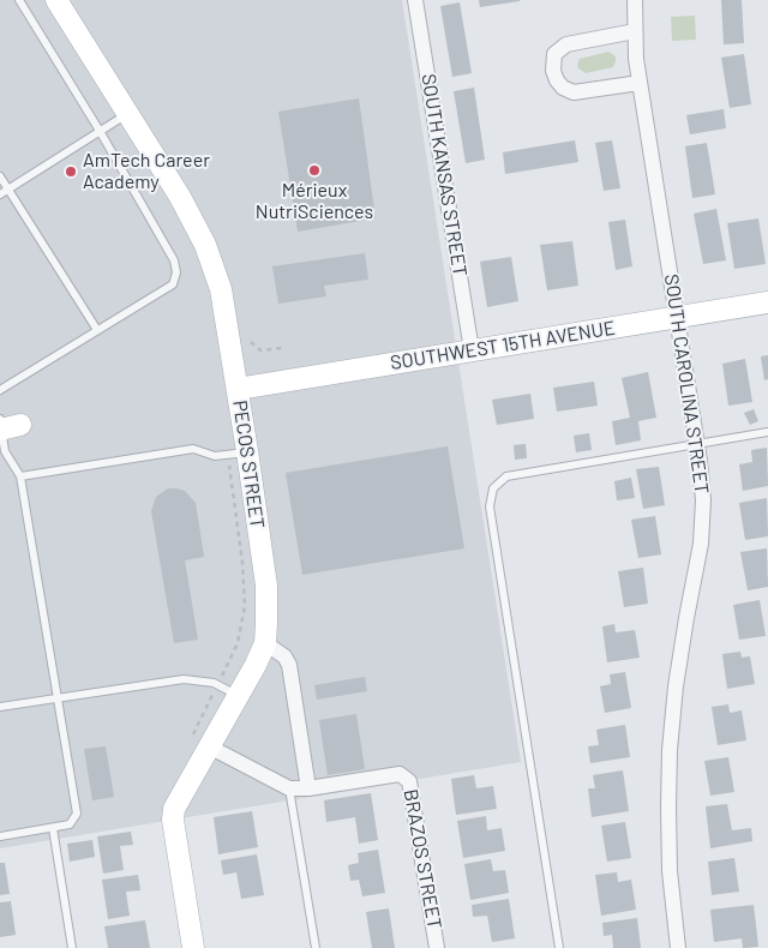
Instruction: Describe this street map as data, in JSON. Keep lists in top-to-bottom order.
{
  "streets": {
    "main road": ["SOUTHWEST 15TH AVENUE", "PECOS STREET"],
    "street": ["SOUTH KANSAS STREET", "SOUTH CAROLINA STREET", "BRAZOS STREET"]
  },
  "crossings": [
    ["SOUTH KANSAS STREET", "SOUTHWEST 15TH AVENUE"],
    ["SOUTHWEST 15TH AVENUE", "SOUTH CAROLINA STREET"],
    ["SOUTHWEST 15TH AVENUE", "PECOS STREET"]
  ],
  "places": ["Mérieux NutriSciences", "AmTech Career Academy"]
}
